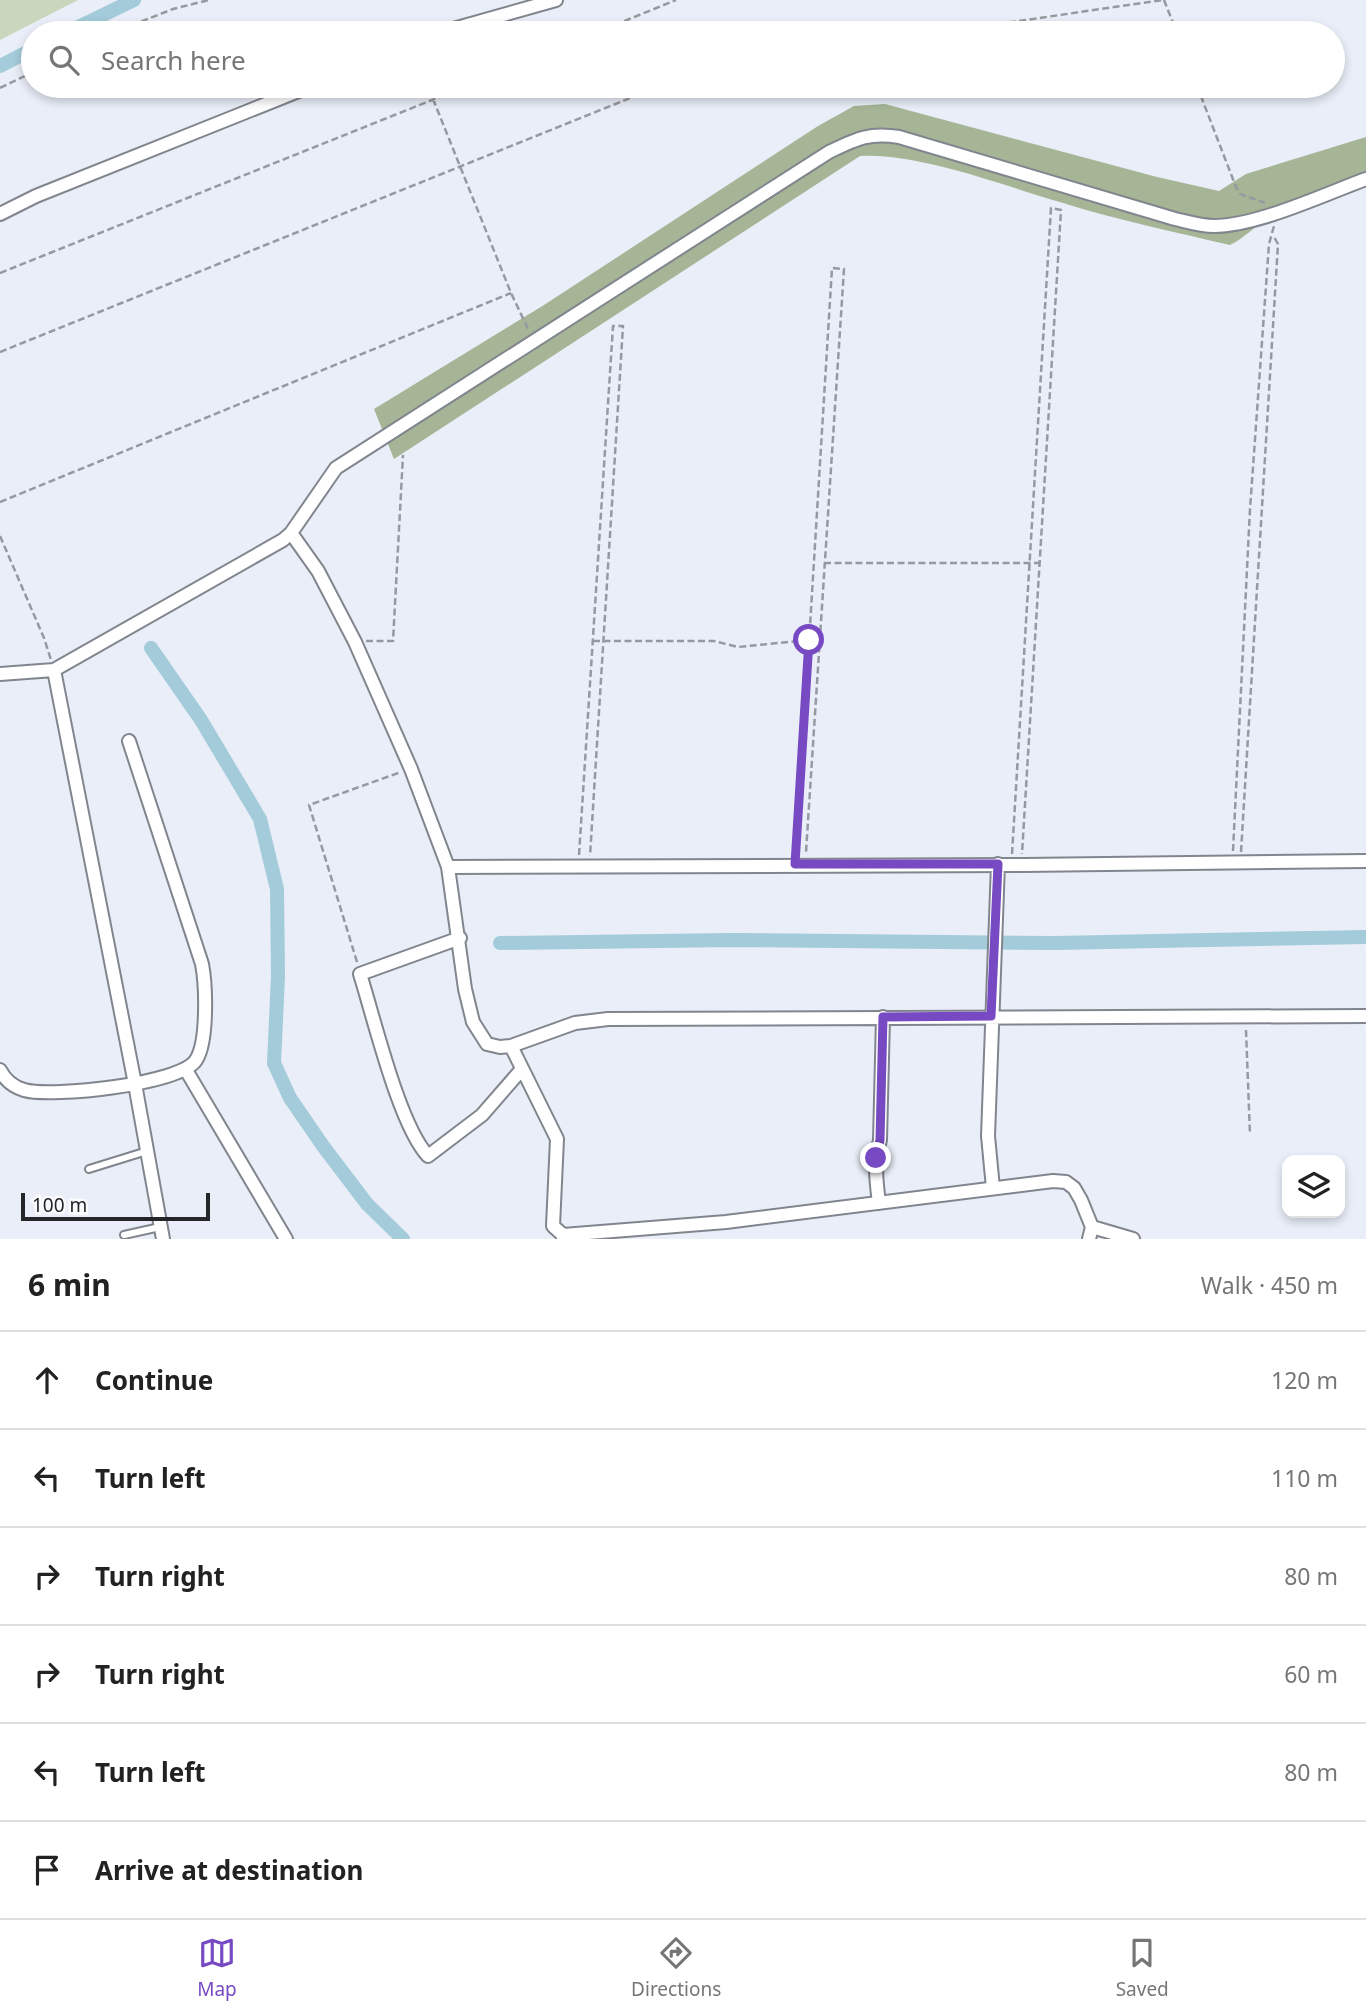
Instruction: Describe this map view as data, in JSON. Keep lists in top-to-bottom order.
{
  "scale_bar": "100 m",
  "page": {
    "search": "Search here",
    "scale": "100 m",
    "heading": ["6 min", "Walk · 450 m"],
    "list": [
      ["Continue", "120 m"],
      ["Turn left", "110 m"],
      ["Turn right", "80 m"],
      ["Turn right", "60 m"],
      ["Turn left", "80 m"],
      "Arrive at destination"
    ],
    "nav": ["Map", "Directions", "Saved"]
  }
}
